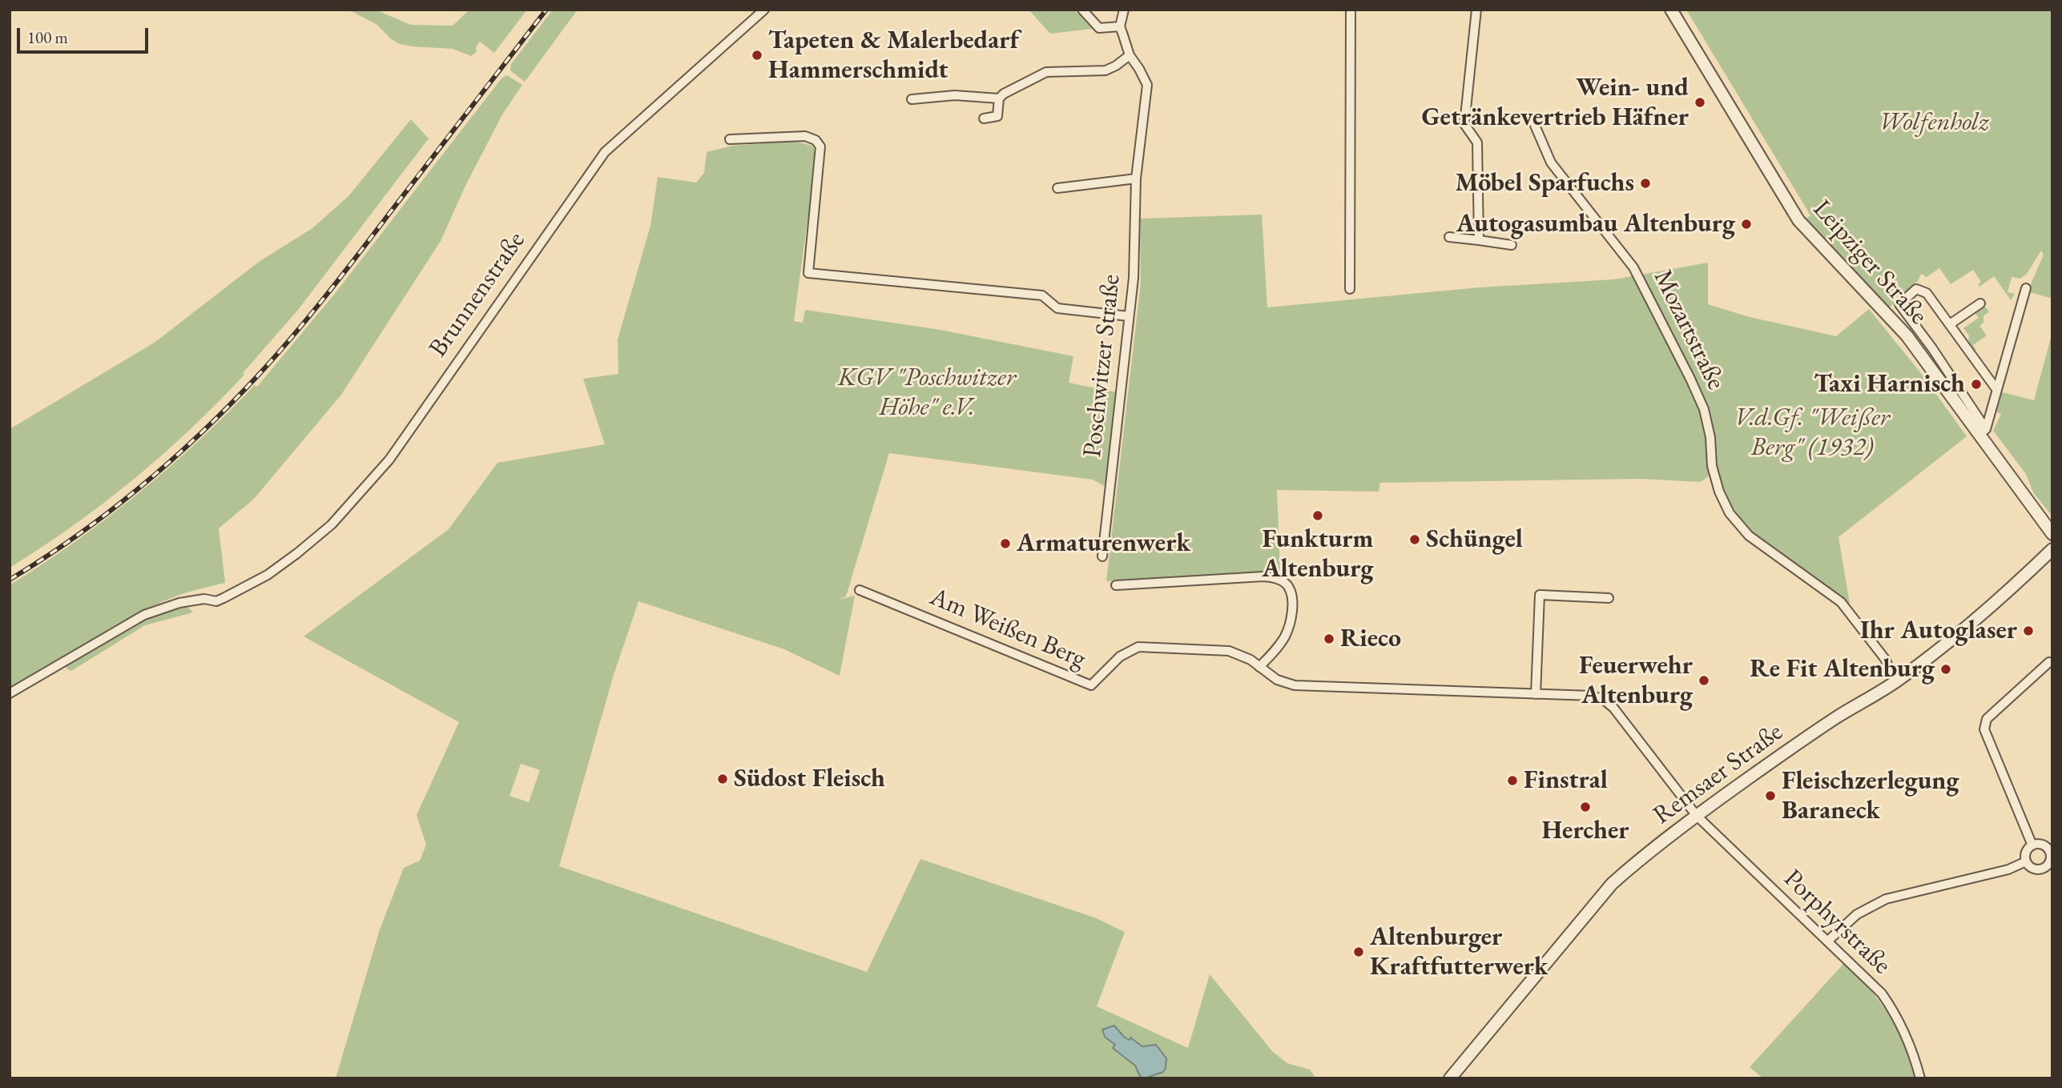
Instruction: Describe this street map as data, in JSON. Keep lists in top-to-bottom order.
{
  "streets": {
    "street": [
      "Leipziger Straße",
      "Brunnenstraße",
      "Mozartstraße",
      "Poschwitzer Straße",
      "Am Weißen Berg",
      "Remsaer Straße",
      "Porphyrstraße"
    ]
  },
  "crossings": [
    ["Mozartstraße", "Remsaer Straße"],
    ["Am Weißen Berg", "Remsaer Straße"],
    ["Am Weißen Berg", "Porphyrstraße"],
    ["Remsaer Straße", "Porphyrstraße"]
  ],
  "parks": ["Wolfenholz", "KGV \"Poschwitzer Höhe\" e.V.", "V.d.Gf. \"Weißer Berg\" (1932)"],
  "places": [
    "Tapeten & Malerbedarf Hammerschmidt",
    "Wein- und Getränkevertrieb Häfner",
    "Möbel Sparfuchs",
    "Autogasumbau Altenburg",
    "Taxi Harnisch",
    "Funkturm Altenburg",
    "Schüngel",
    "Armaturenwerk",
    "Ihr Autoglaser",
    "Rieco",
    "Re Fit Altenburg",
    "Feuerwehr Altenburg",
    "Südost Fleisch",
    "Finstral",
    "Fleischzerlegung Baraneck",
    "Hercher",
    "Altenburger Kraftfutterwerk"
  ],
  "scale_bar": "100 m"
}
